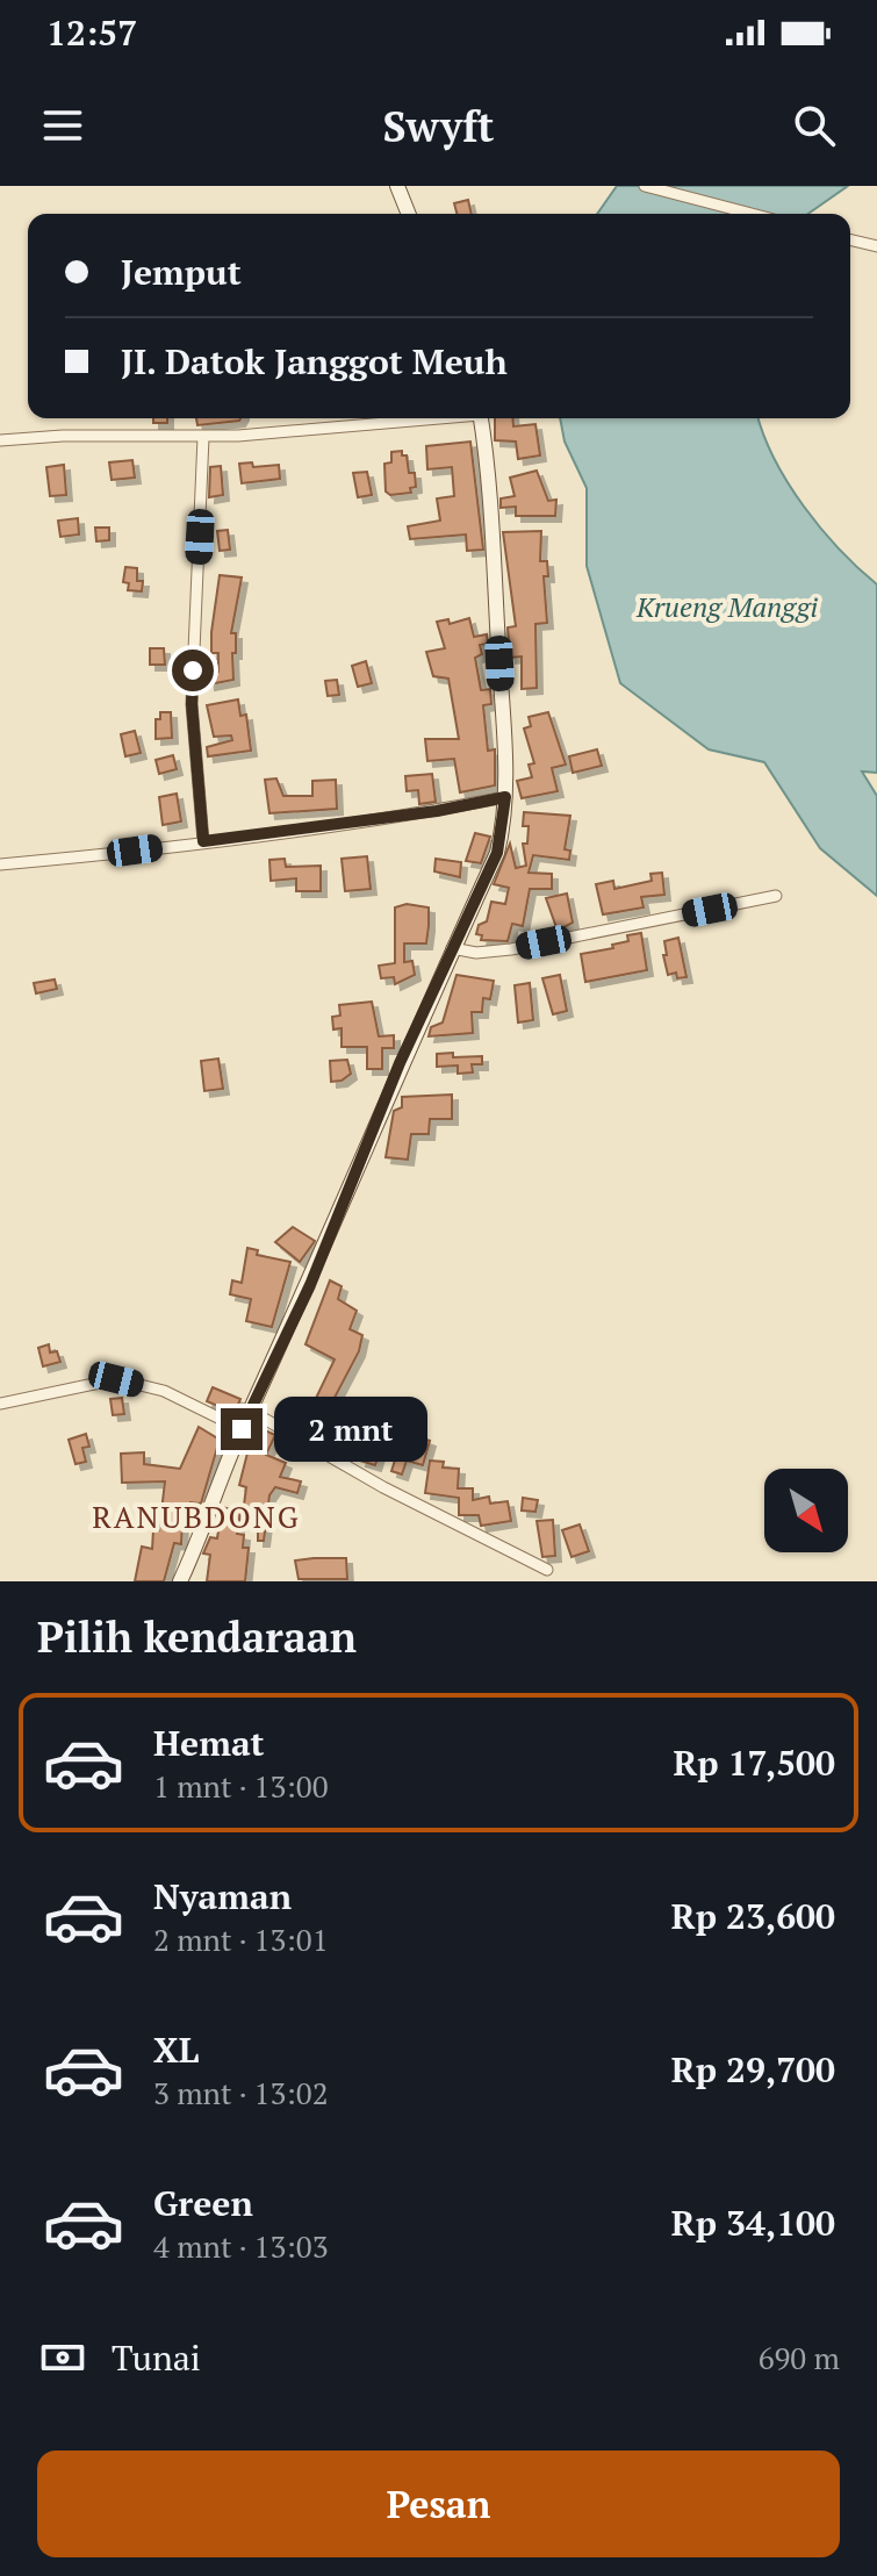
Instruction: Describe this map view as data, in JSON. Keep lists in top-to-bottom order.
{
  "districts": ["RANUBDONG"],
  "water": ["Krueng Manggi"],
  "north": "bottom right",
  "page": {
    "status": "12:57",
    "header": "Swyft",
    "banner": ["Jemput", "JI. Datok Janggot Meuh"],
    "bubble": "2 mnt",
    "heading": "Pilih kendaraan",
    "list": [
      {
        "name": "Hemat",
        "note": "1 mnt · 13:00",
        "value": "Rp 17,500"
      },
      {
        "name": "Nyaman",
        "note": "2 mnt · 13:01",
        "value": "Rp 23,600"
      },
      {
        "name": "XL",
        "note": "3 mnt · 13:02",
        "value": "Rp 29,700"
      },
      {
        "name": "Green",
        "note": "4 mnt · 13:03",
        "value": "Rp 34,100"
      }
    ],
    "pay": ["Tunai", "690 m"],
    "buttons": "Pesan"
  }
}
